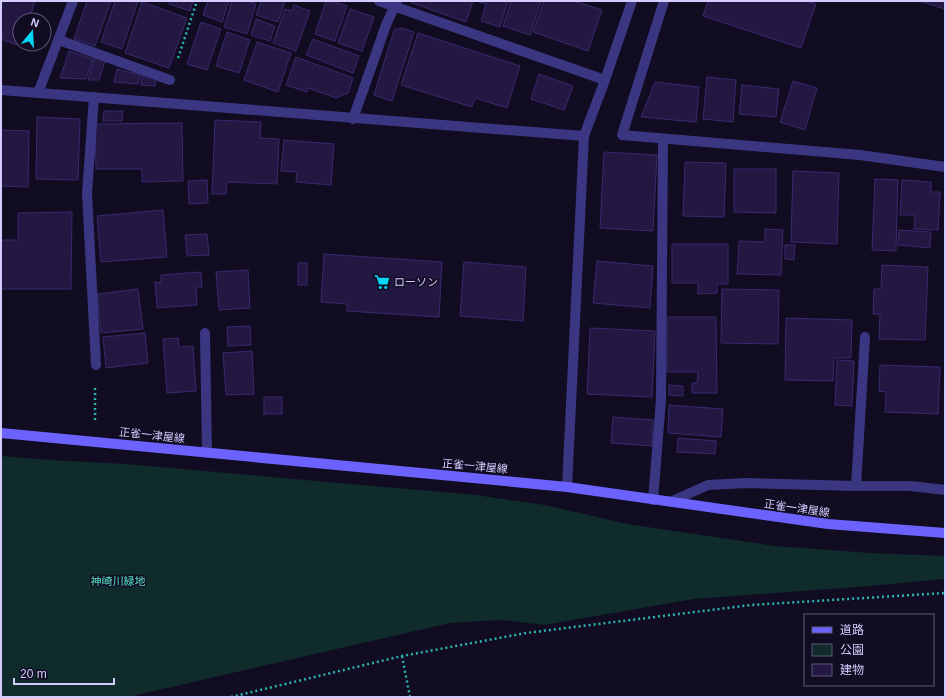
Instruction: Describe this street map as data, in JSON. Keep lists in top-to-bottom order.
{
  "streets": {
    "main road": ["正雀一津屋線"]
  },
  "parks": ["神崎川緑地"],
  "places": {
    "supermarket": ["ローソン"]
  },
  "legend": ["道路", "公園", "建物"],
  "scale_bar": "20 m",
  "north": "top"
}
